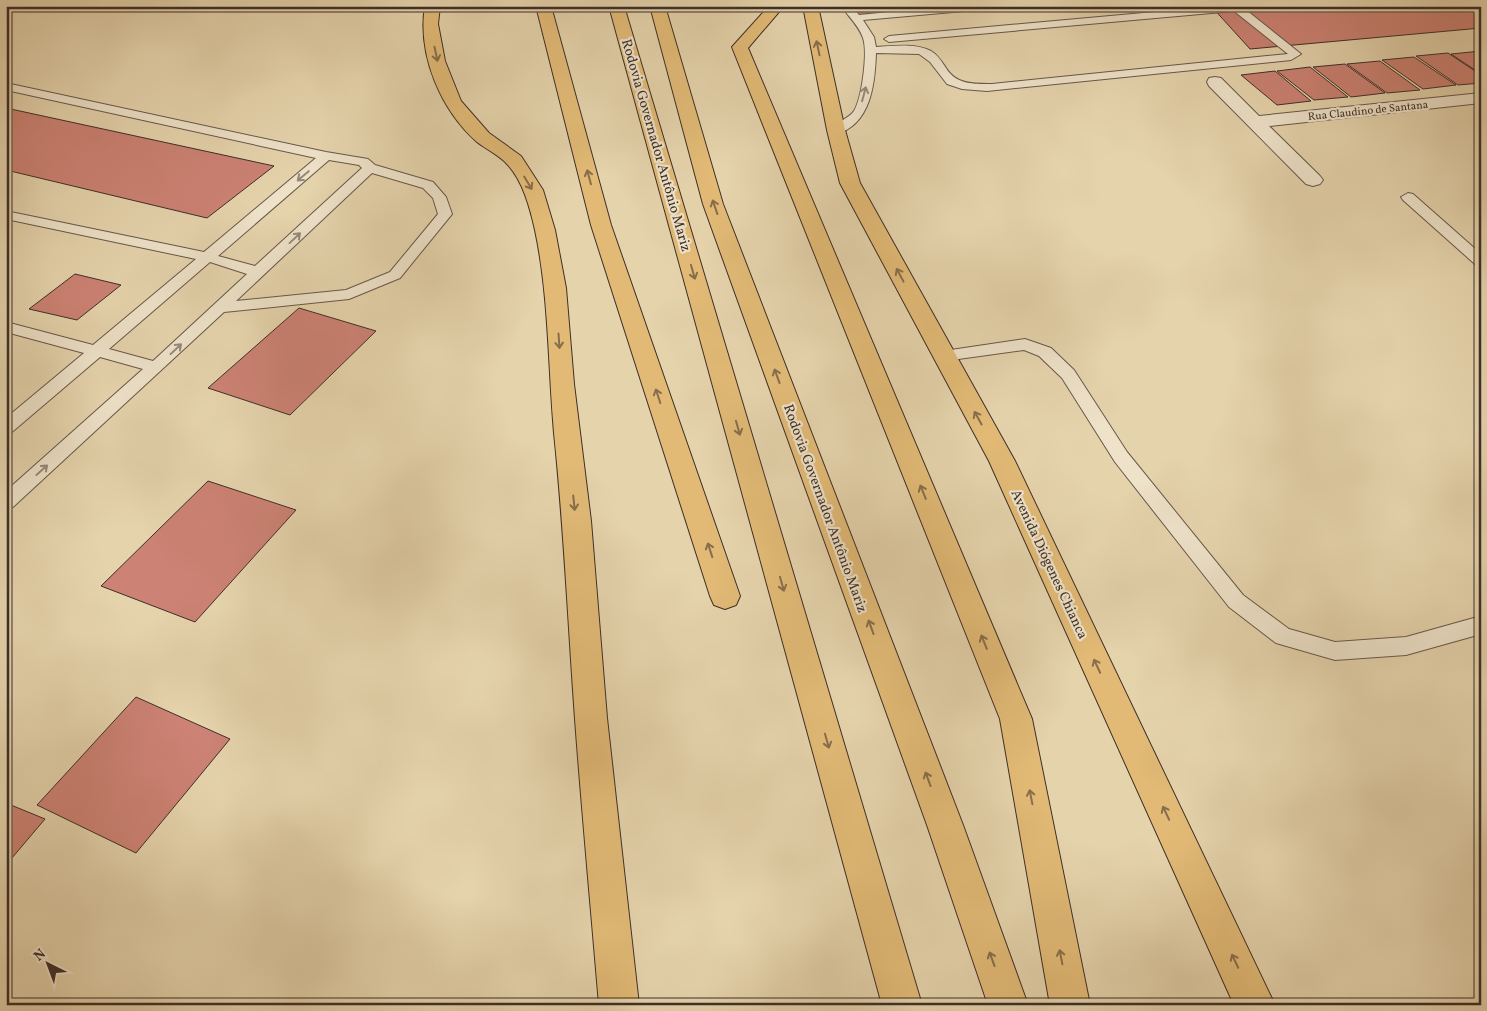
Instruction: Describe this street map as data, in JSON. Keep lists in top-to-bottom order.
{
  "streets": {
    "main road": ["Rodovia Governador Antônio Mariz", "Avenida Diógenes Chianca"],
    "street": ["Rua Claudino de Santana"]
  },
  "north": "top left"
}
